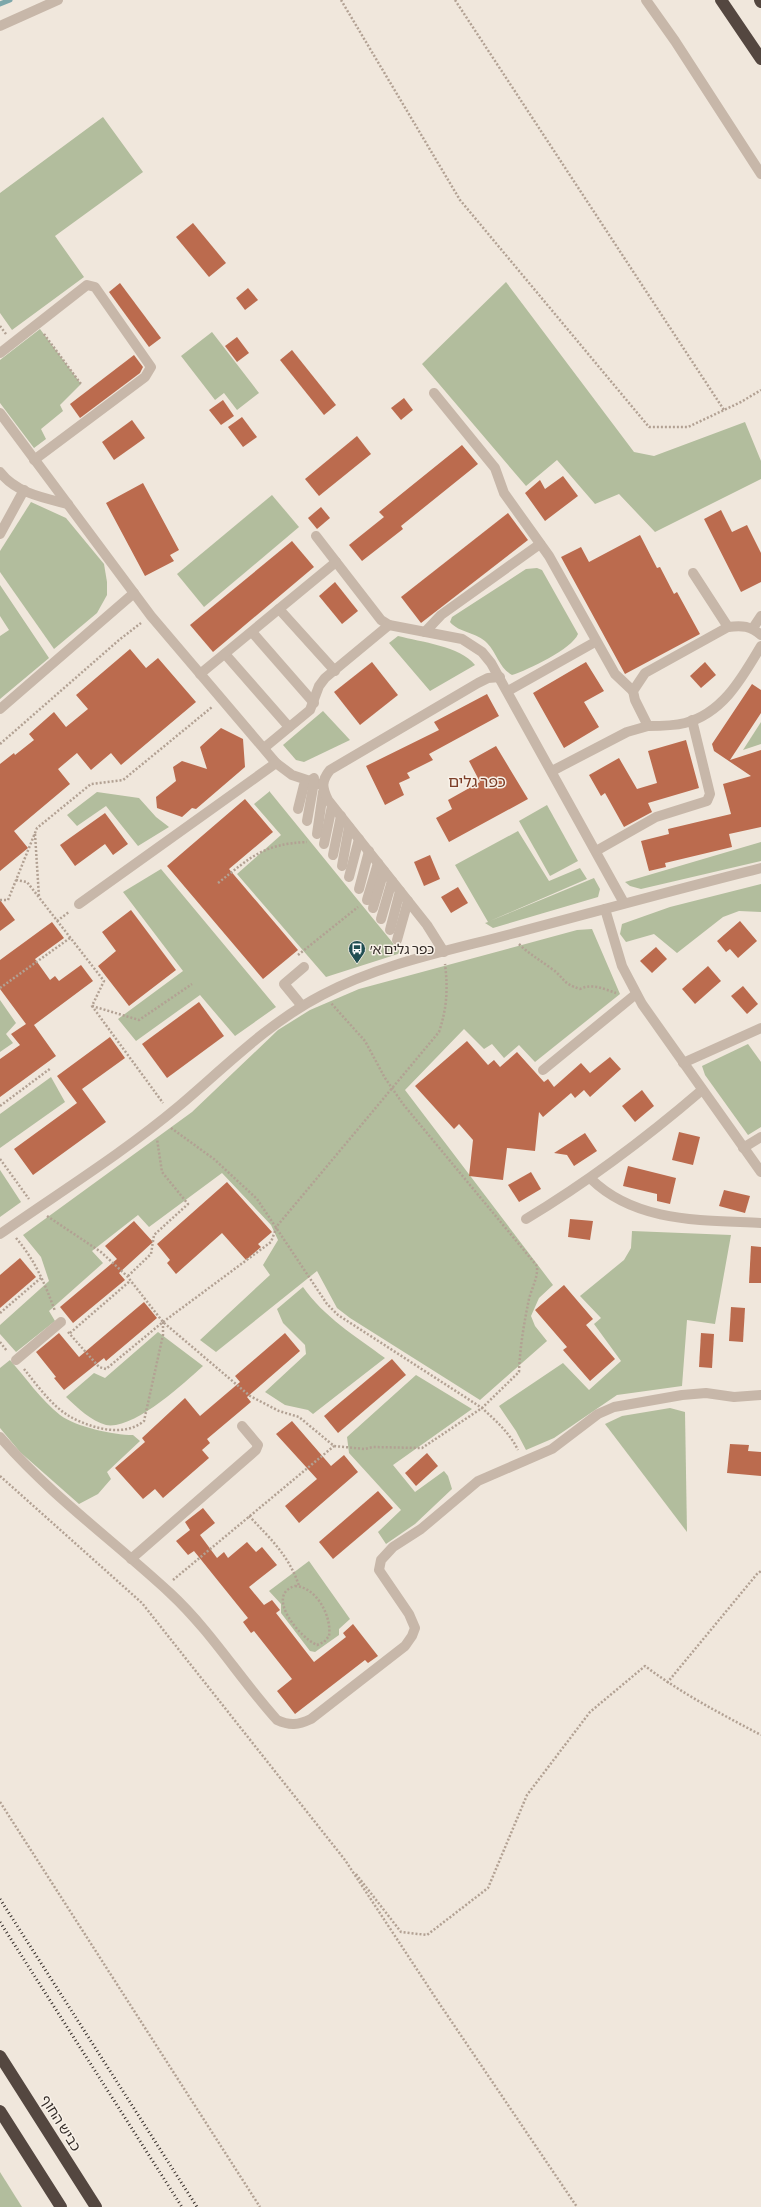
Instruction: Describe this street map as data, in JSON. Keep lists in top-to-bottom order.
{
  "streets": {
    "highway": ["כביש החוף"]
  },
  "districts": ["כפר גלים"],
  "places": {
    "bus stop": ["כפר גלים א׳"]
  }
}
